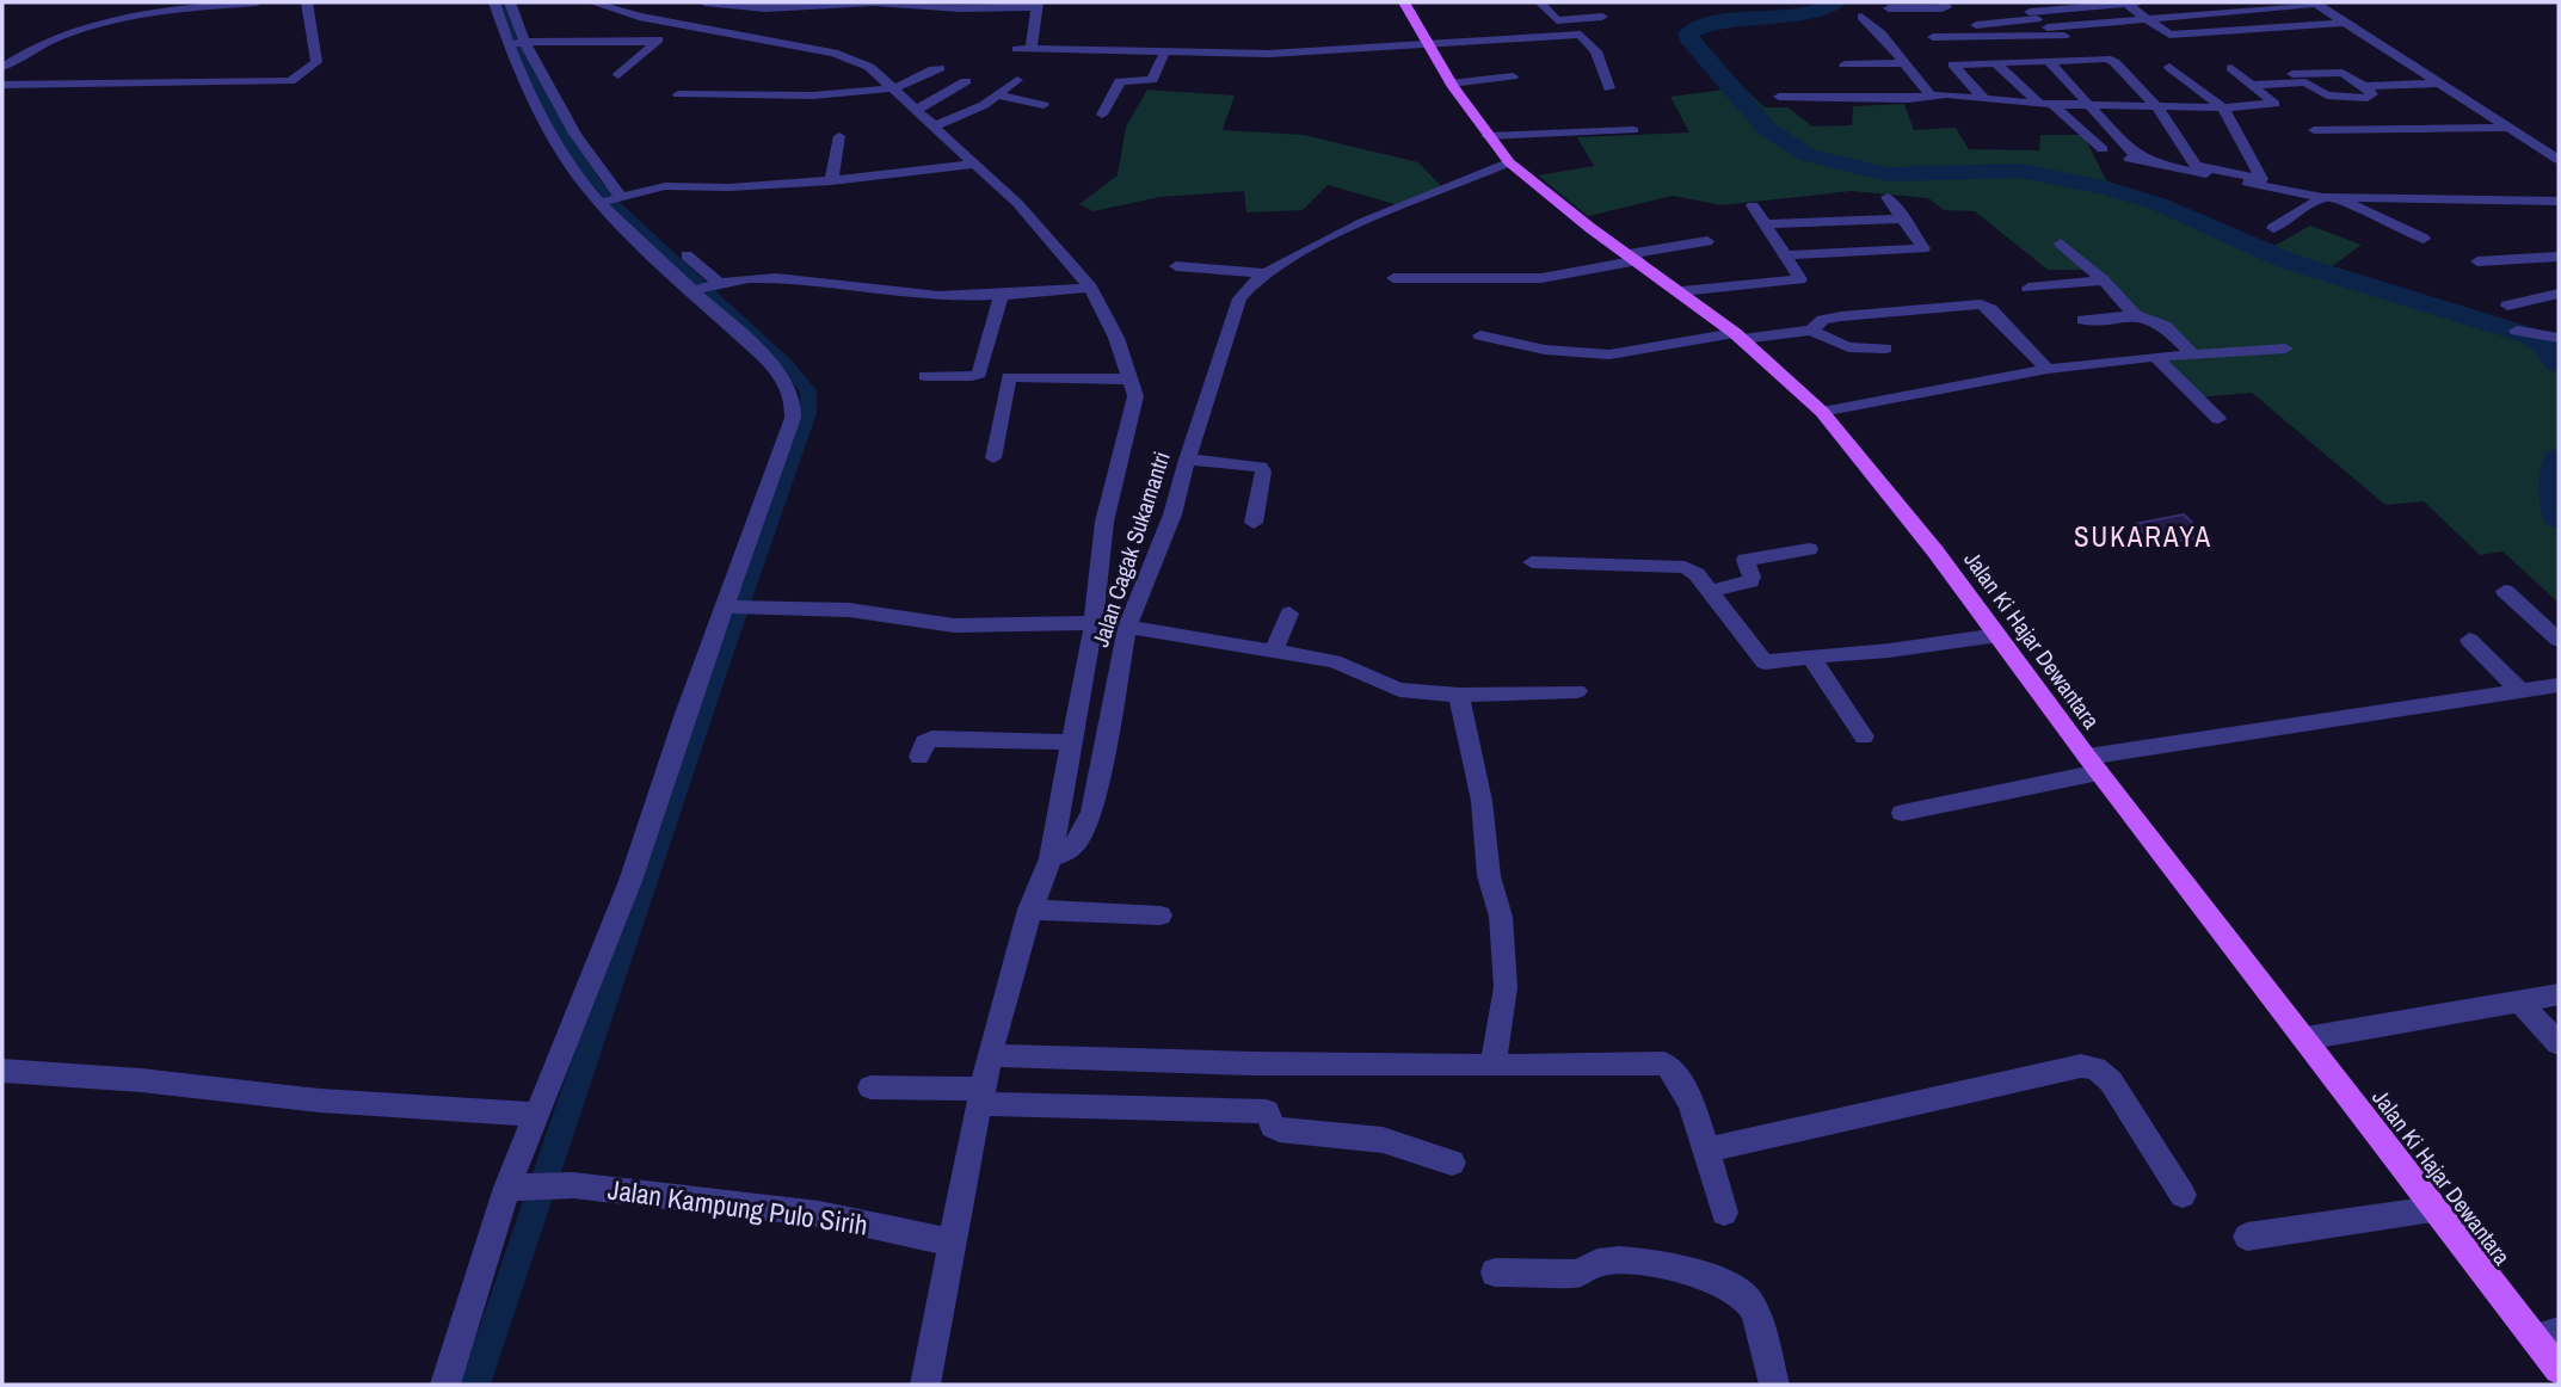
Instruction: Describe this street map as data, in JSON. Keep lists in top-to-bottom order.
{
  "streets": {
    "main road": ["Jalan Ki Hajar Dewantara"],
    "street": ["Jalan Cagak Sukamantri", "Jalan Kampung Pulo Sirih"]
  },
  "crossings": [
    ["Jalan Cagak Sukamantri", "Jalan Ki Hajar Dewantara"],
    ["Jalan Cagak Sukamantri", "Jalan Kampung Pulo Sirih"]
  ],
  "districts": ["SUKARAYA"]
}
